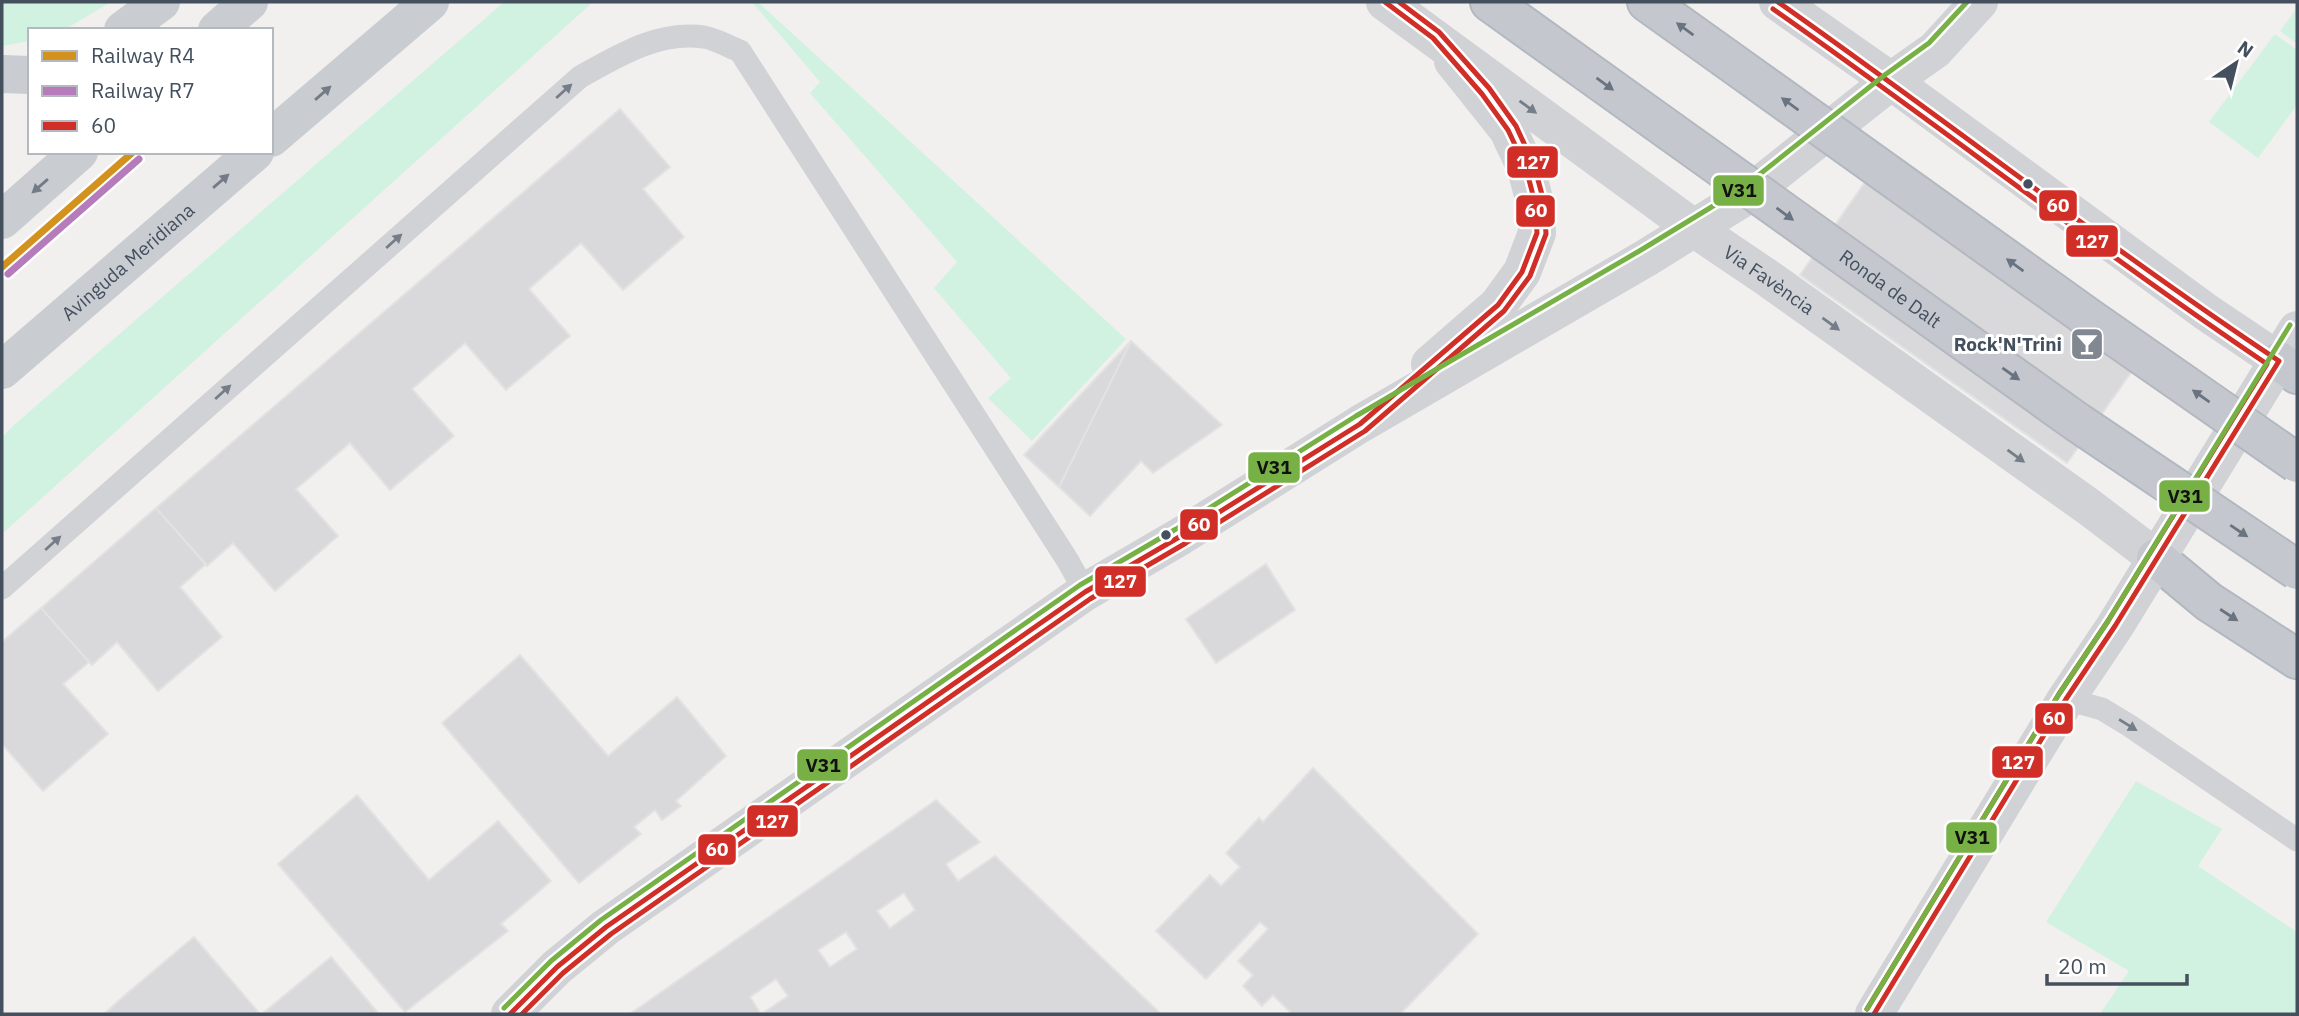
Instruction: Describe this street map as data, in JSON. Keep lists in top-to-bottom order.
{
  "streets": {
    "highway": ["Ronda de Dalt"],
    "main road": ["Avinguda Meridiana"],
    "street": ["Via Favència"]
  },
  "places": {
    "bar": ["Rock'N'Trini"]
  },
  "lines": [
    "transit line 60",
    "transit line 127",
    "transit line V31",
    "rail line R4",
    "rail line R7"
  ],
  "legend": ["Railway R4", "Railway R7", "60"],
  "scale_bar": "20 m",
  "north": "top right"
}
